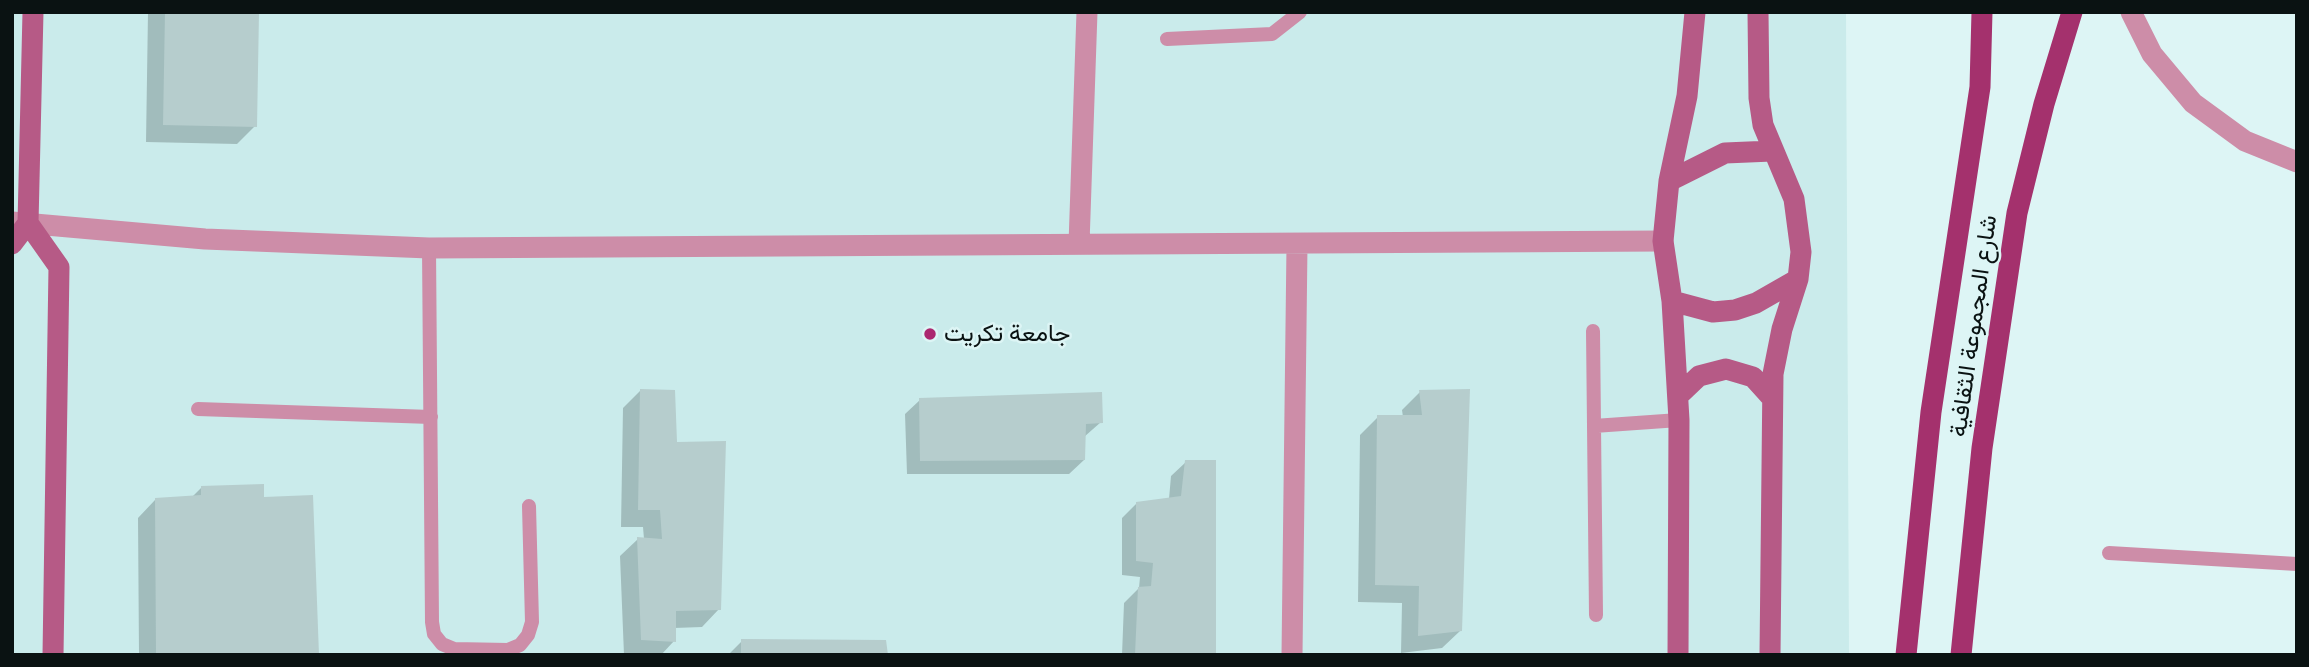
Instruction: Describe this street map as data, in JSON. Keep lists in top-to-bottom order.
{
  "streets": {
    "main road": ["شارع المجموعة الثقافية"]
  },
  "places": ["جامعة تكريت"]
}
